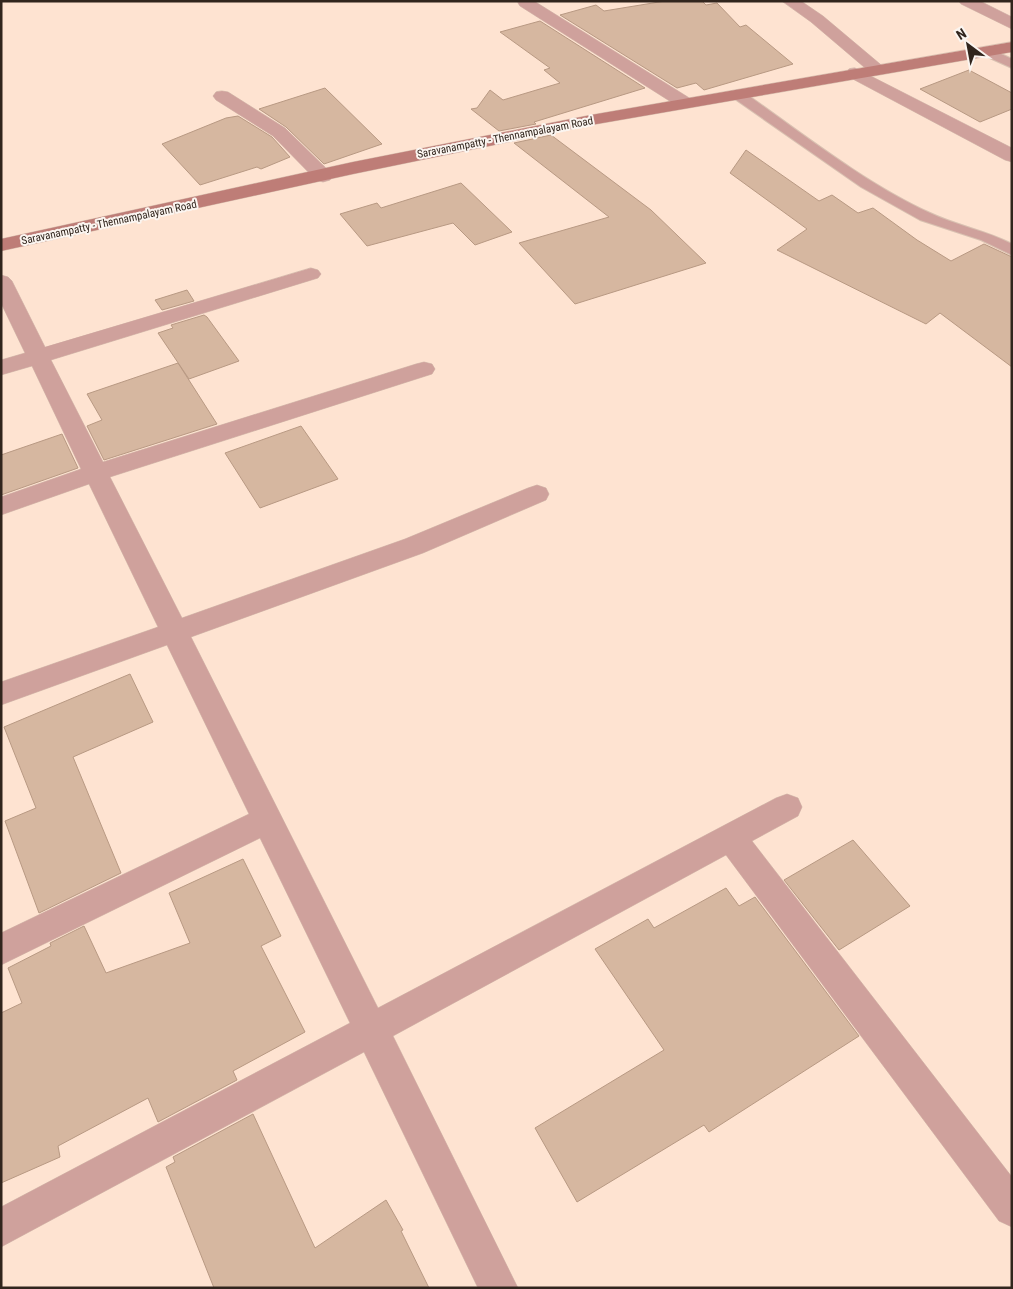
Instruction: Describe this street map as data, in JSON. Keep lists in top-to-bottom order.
{
  "streets": {
    "main road": ["Saravanampatty - Thennampalayam Road"]
  },
  "north": "top left"
}
